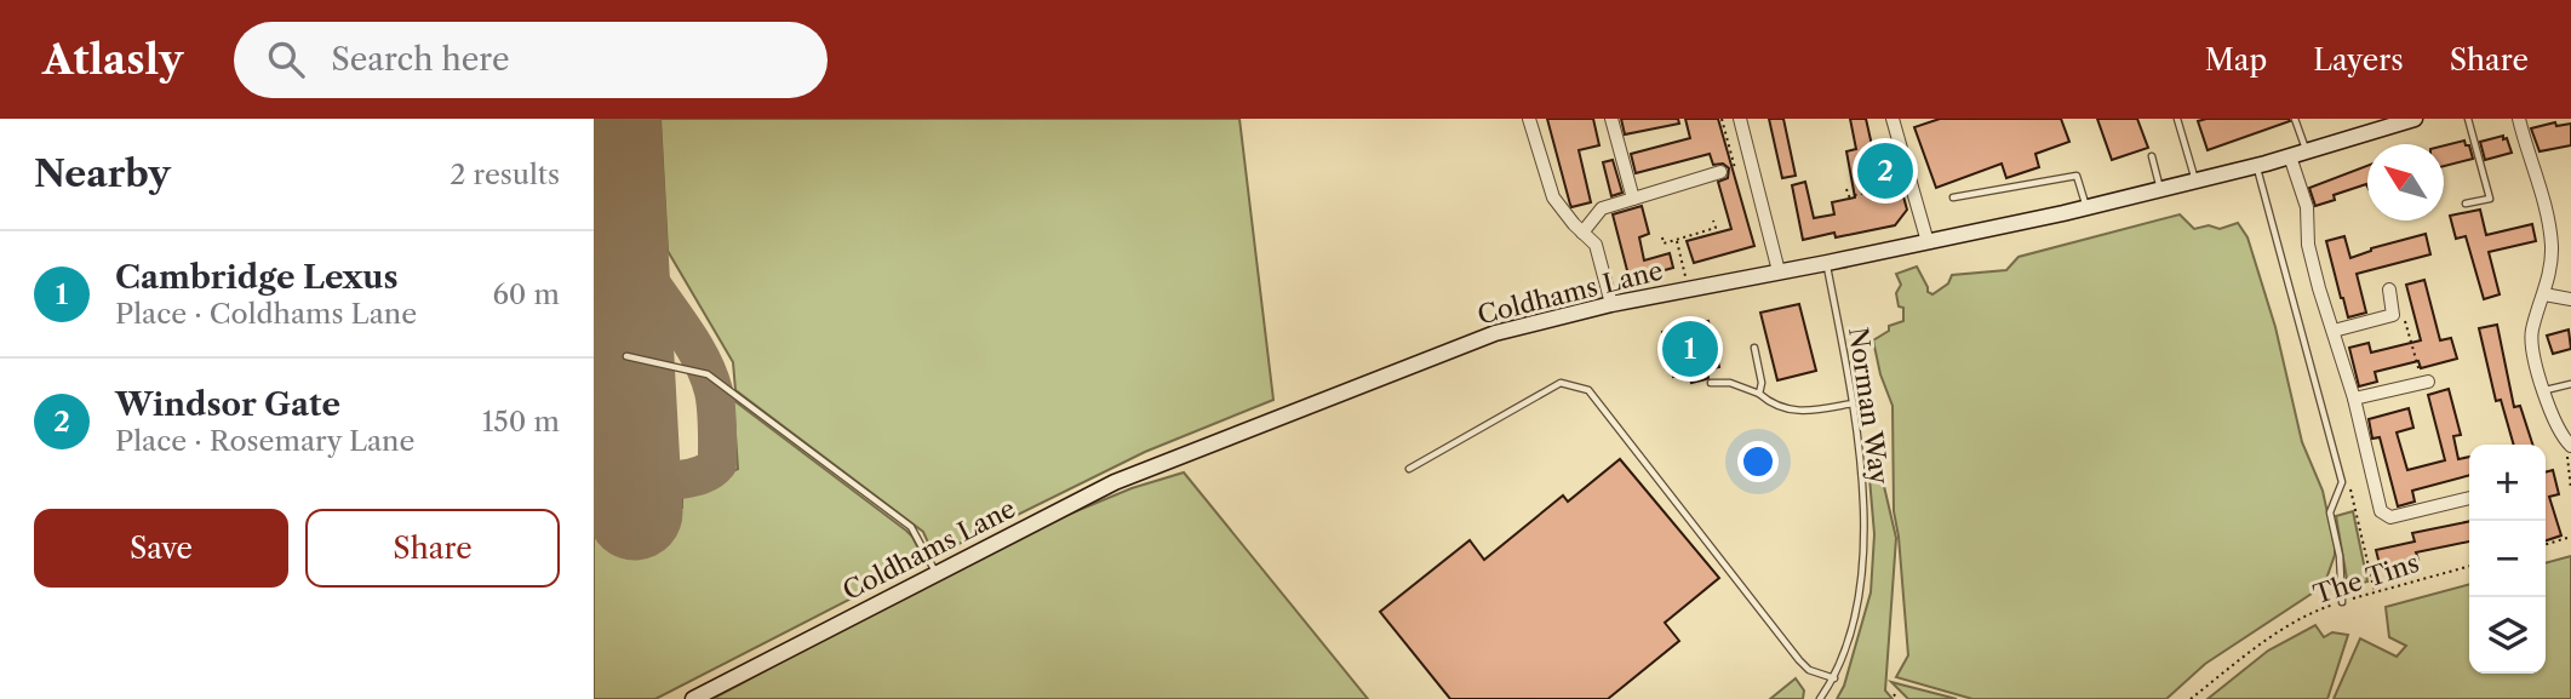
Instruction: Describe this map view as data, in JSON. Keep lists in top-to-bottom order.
{
  "streets": {
    "street": ["Coldhams Lane"],
    "lane": ["Norman Way"],
    "path": ["The Tins"]
  },
  "crossings": [
    ["Coldhams Lane", "Norman Way"]
  ],
  "north": "top left",
  "page": {
    "header": "Atlasly",
    "search": "Search here",
    "nav": ["Map", "Layers", "Share"],
    "heading": ["Nearby", "2 results"],
    "pins": ["2", "1"],
    "list": [
      {
        "mark": "1",
        "name": "Cambridge Lexus",
        "note": "Place · Coldhams Lane",
        "value": "60 m"
      },
      {
        "mark": "2",
        "name": "Windsor Gate",
        "note": "Place · Rosemary Lane",
        "value": "150 m"
      }
    ],
    "map_buttons": ["+", "−"],
    "buttons": ["Save", "Share"]
  }
}
